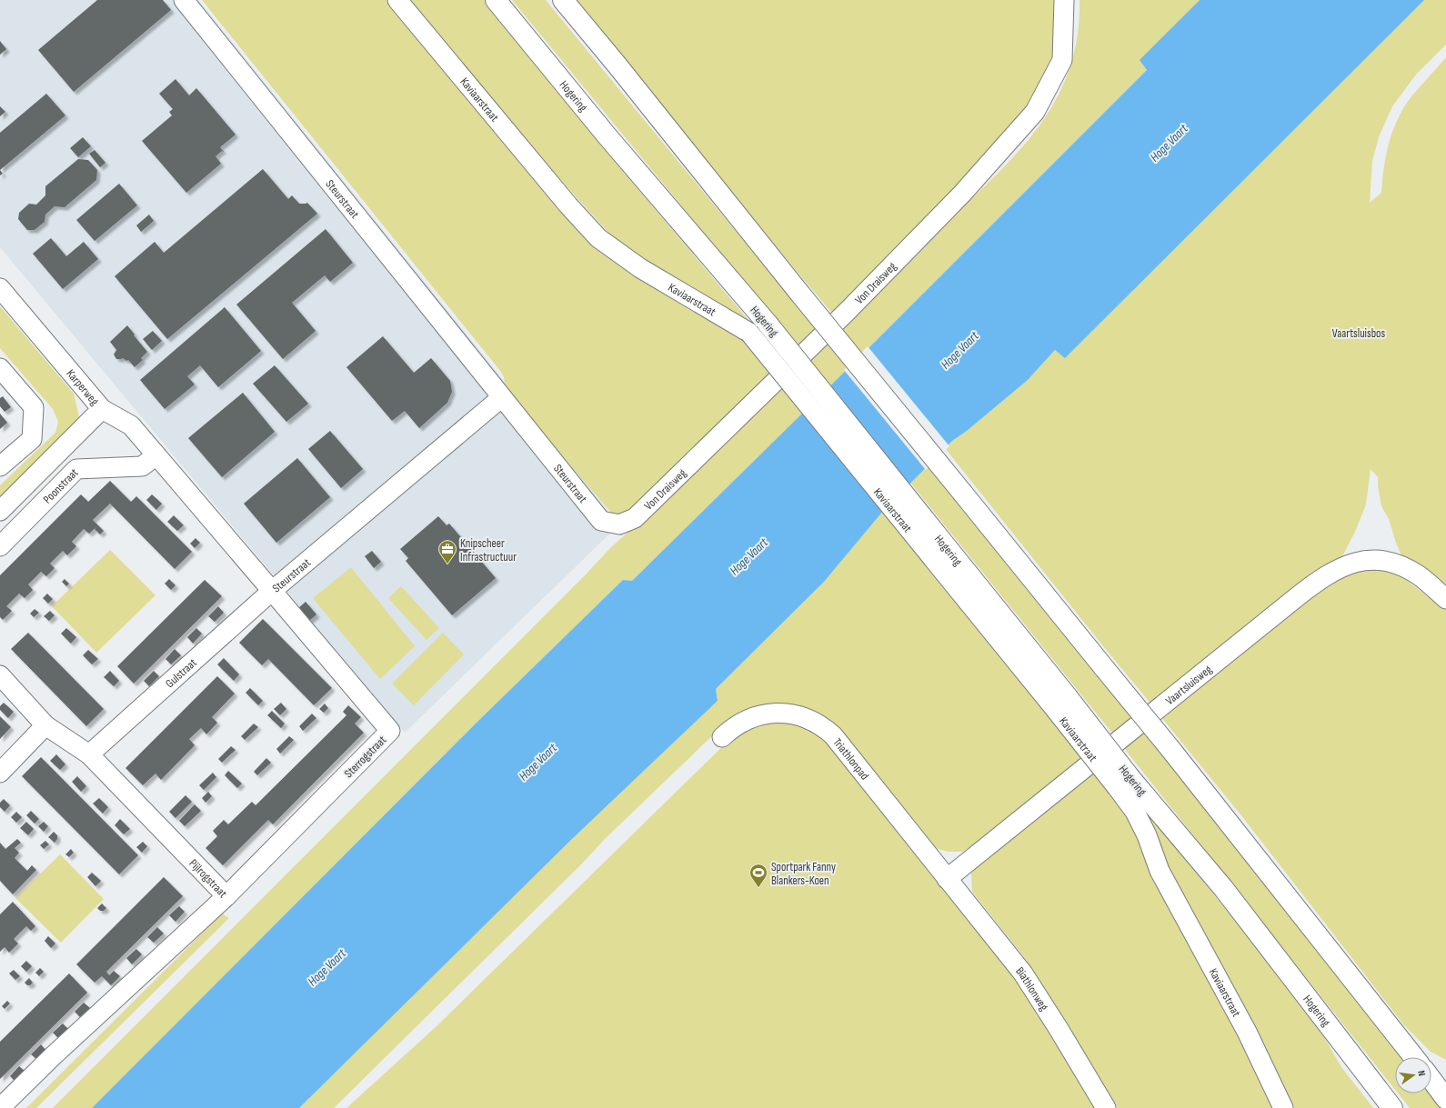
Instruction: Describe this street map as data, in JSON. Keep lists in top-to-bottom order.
{
  "streets": {
    "highway": ["Hogering"],
    "street": [
      "Kaviaarstraat",
      "Steurstraat",
      "Von Draisweg",
      "Karperweg",
      "Poonstraat",
      "Gulstraat",
      "Vaartsluisweg",
      "Sterrogstraat",
      "Triathlonpad",
      "Pijlrogstraat",
      "Biathlonweg"
    ]
  },
  "crossings": [
    ["Hogering", "Kaviaarstraat"],
    ["Steurstraat", "Von Draisweg"],
    ["Steurstraat", "Karperweg"],
    ["Steurstraat", "Poonstraat"],
    ["Steurstraat", "Gulstraat"],
    ["Steurstraat", "Sterrogstraat"],
    ["Gulstraat", "Sterrogstraat"],
    ["Gulstraat", "Pijlrogstraat"],
    ["Vaartsluisweg", "Triathlonpad"],
    ["Vaartsluisweg", "Biathlonweg"],
    ["Sterrogstraat", "Pijlrogstraat"],
    ["Triathlonpad", "Biathlonweg"]
  ],
  "water": ["Hoge Vaart"],
  "parks": ["Vaartsluisbos"],
  "places": {
    "office": ["Knipscheer Infrastructuur"],
    "sports": ["Sportpark Fanny Blankers-Koen"]
  },
  "north": "right"
}
